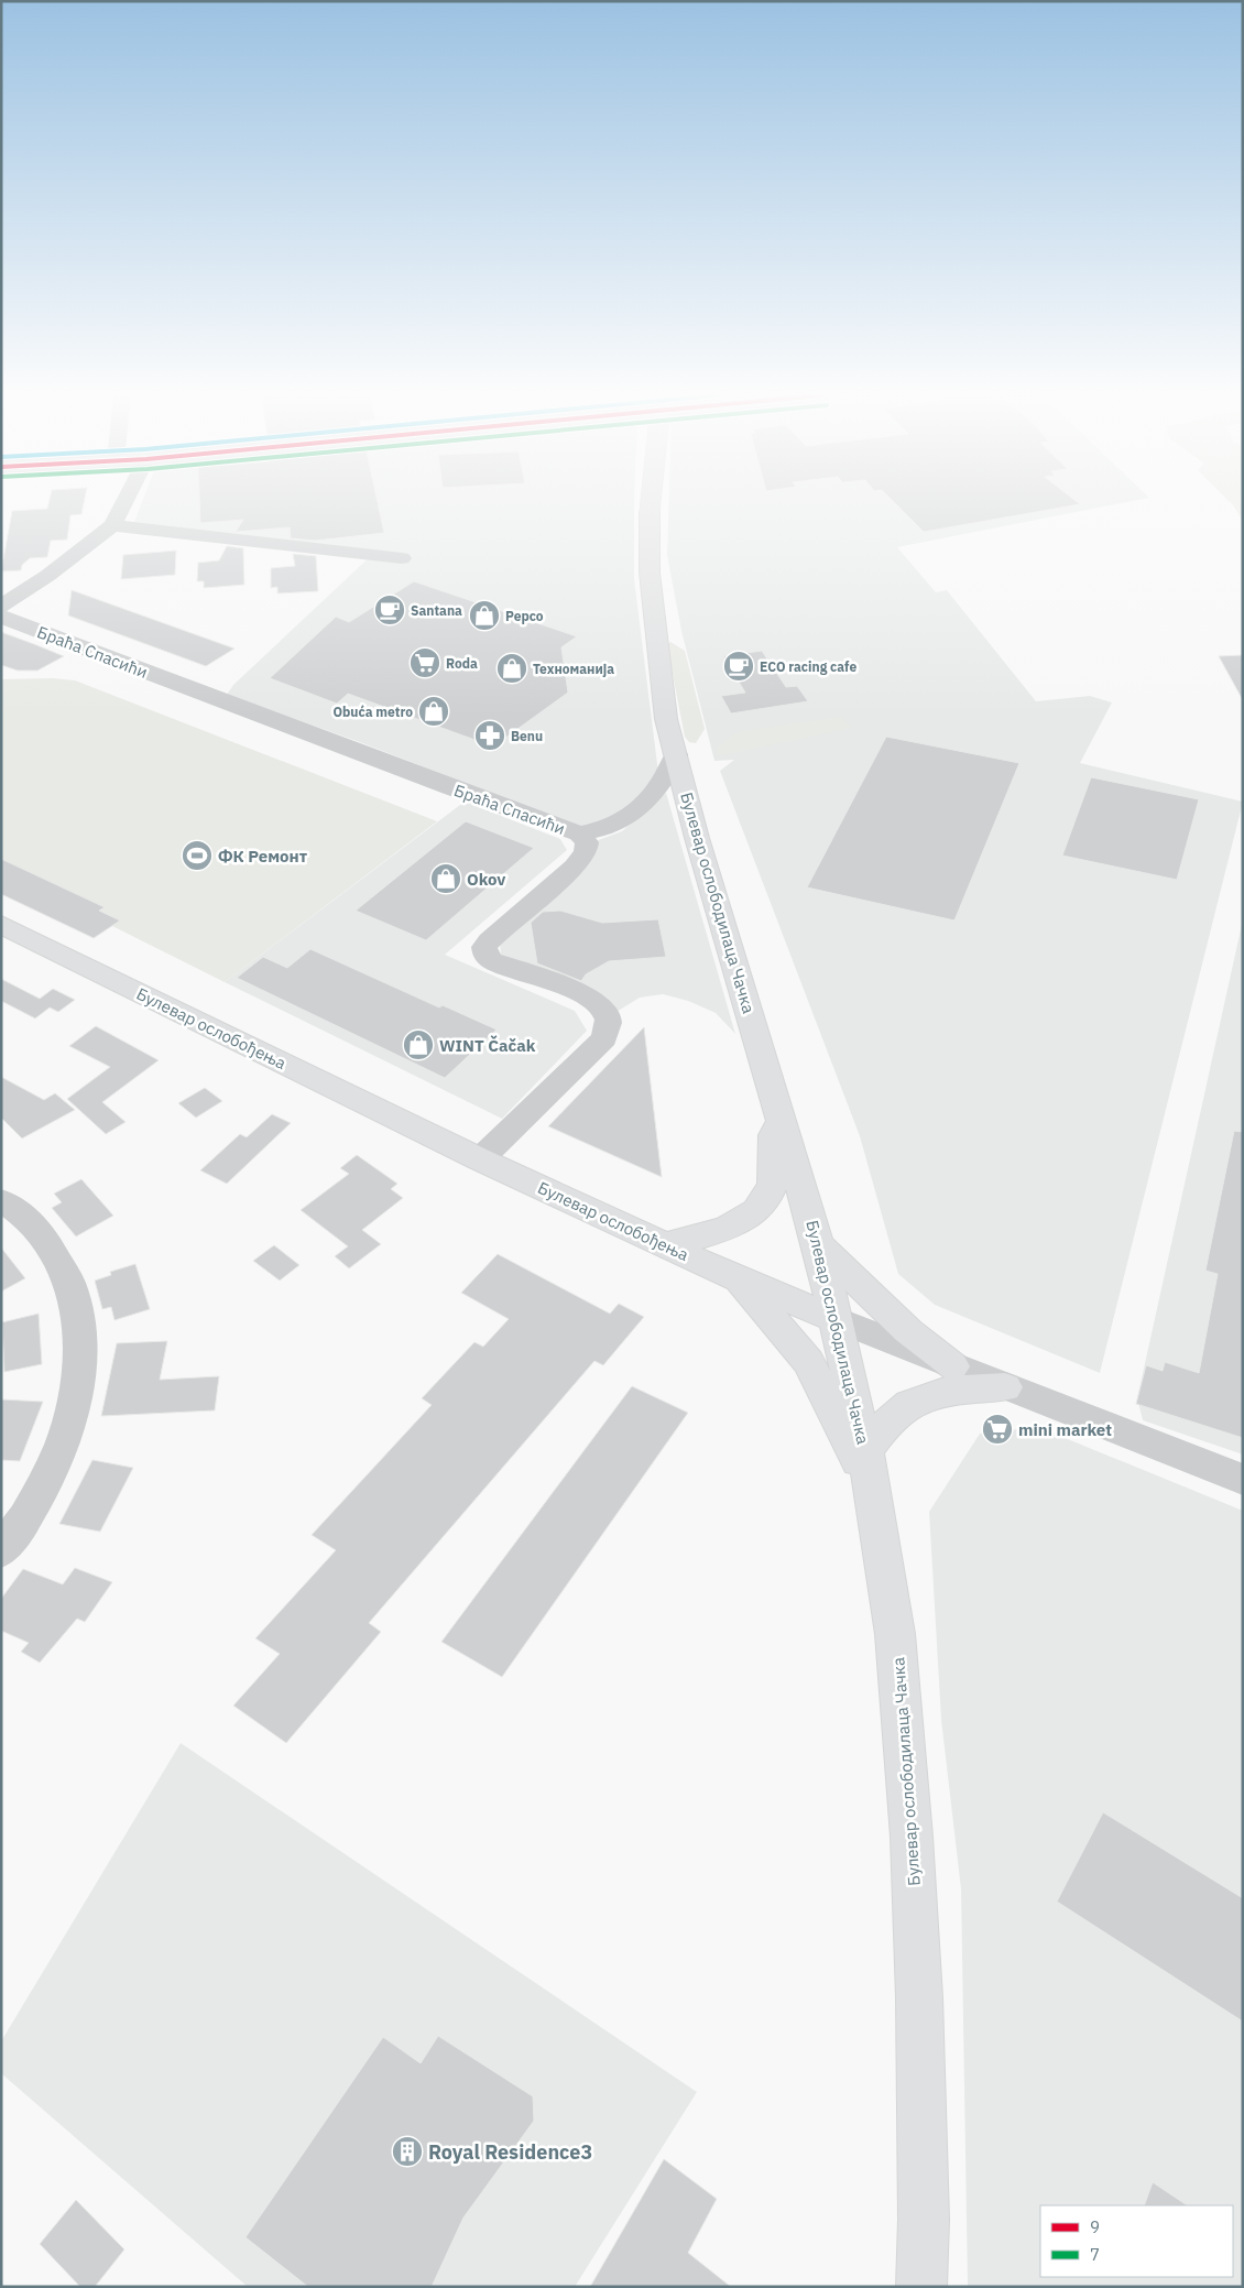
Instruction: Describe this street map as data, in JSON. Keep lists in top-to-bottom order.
{
  "streets": {
    "main road": ["Булевар ослободилаца Чачка", "Булевар ослобођења"],
    "street": ["Браћа Спасићи"]
  },
  "crossings": [
    ["Браћа Спасићи", "Булевар ослобођења"],
    ["Булевар ослободилаца Чачка", "Булевар ослобођења"]
  ],
  "places": {
    "cafe": ["Santana", "ECO racing cafe"],
    "shop": [
      "Pepco",
      "Техноманија",
      "Obuća metro",
      "Okov",
      "WINT Čačak"
    ],
    "supermarket": ["Roda", "mini market"],
    "pharmacy": ["Benu"],
    "sports": ["ФК Ремонт"],
    "building": ["Royal Residence3"]
  },
  "legend": ["9", "7"]
}
